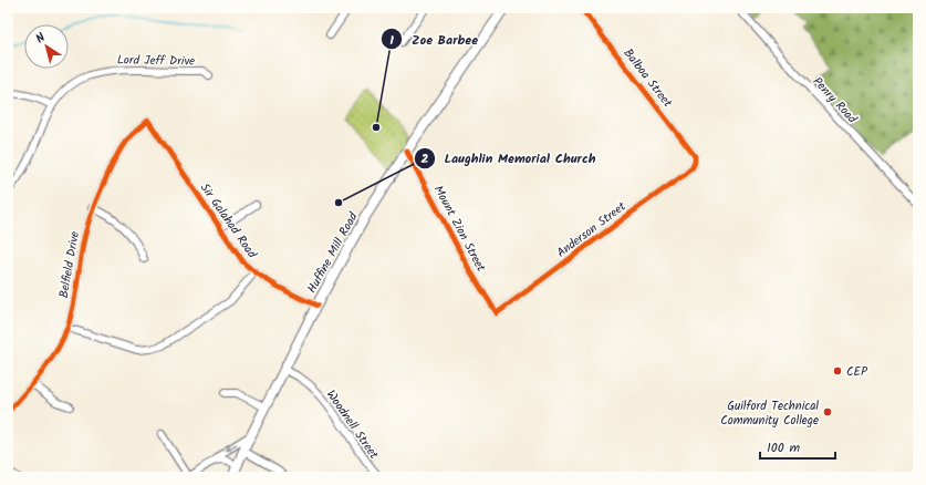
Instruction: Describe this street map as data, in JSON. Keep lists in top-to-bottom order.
{
  "streets": {
    "main road": ["Huffine Mill Road"],
    "street": [
      "Lord Jeff Drive",
      "Balboa Street",
      "Penry Road",
      "Sir Galahad Road",
      "Mount Zion Street",
      "Anderson Street",
      "Belfield Drive",
      "Woodnell Street"
    ]
  },
  "crossings": [
    ["Balboa Street", "Anderson Street"],
    ["Sir Galahad Road", "Huffine Mill Road"],
    ["Sir Galahad Road", "Belfield Drive"],
    ["Mount Zion Street", "Anderson Street"],
    ["Mount Zion Street", "Huffine Mill Road"],
    ["Huffine Mill Road", "Woodnell Street"]
  ],
  "places": [
    "Zoe Barbee",
    "Laughlin Memorial Church",
    "CEP",
    "Guilford Technical Community College"
  ],
  "scale_bar": "100 m",
  "north": "top left"
}
